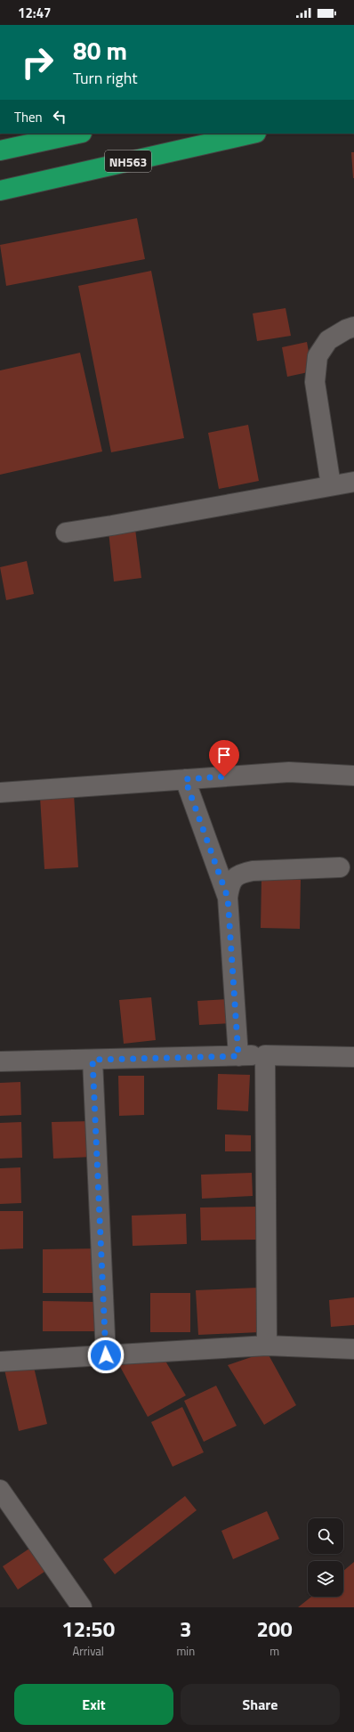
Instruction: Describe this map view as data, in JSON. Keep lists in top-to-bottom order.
{
  "streets": {
    "highway": ["NH563"]
  },
  "page": {
    "status": "12:47",
    "turn": ["80 m", "Turn right"],
    "then": "Then",
    "eta": [
      "12:50",
      "Arrival",
      "3",
      "min",
      "200",
      "m"
    ],
    "buttons": ["Exit", "Share"]
  }
}
